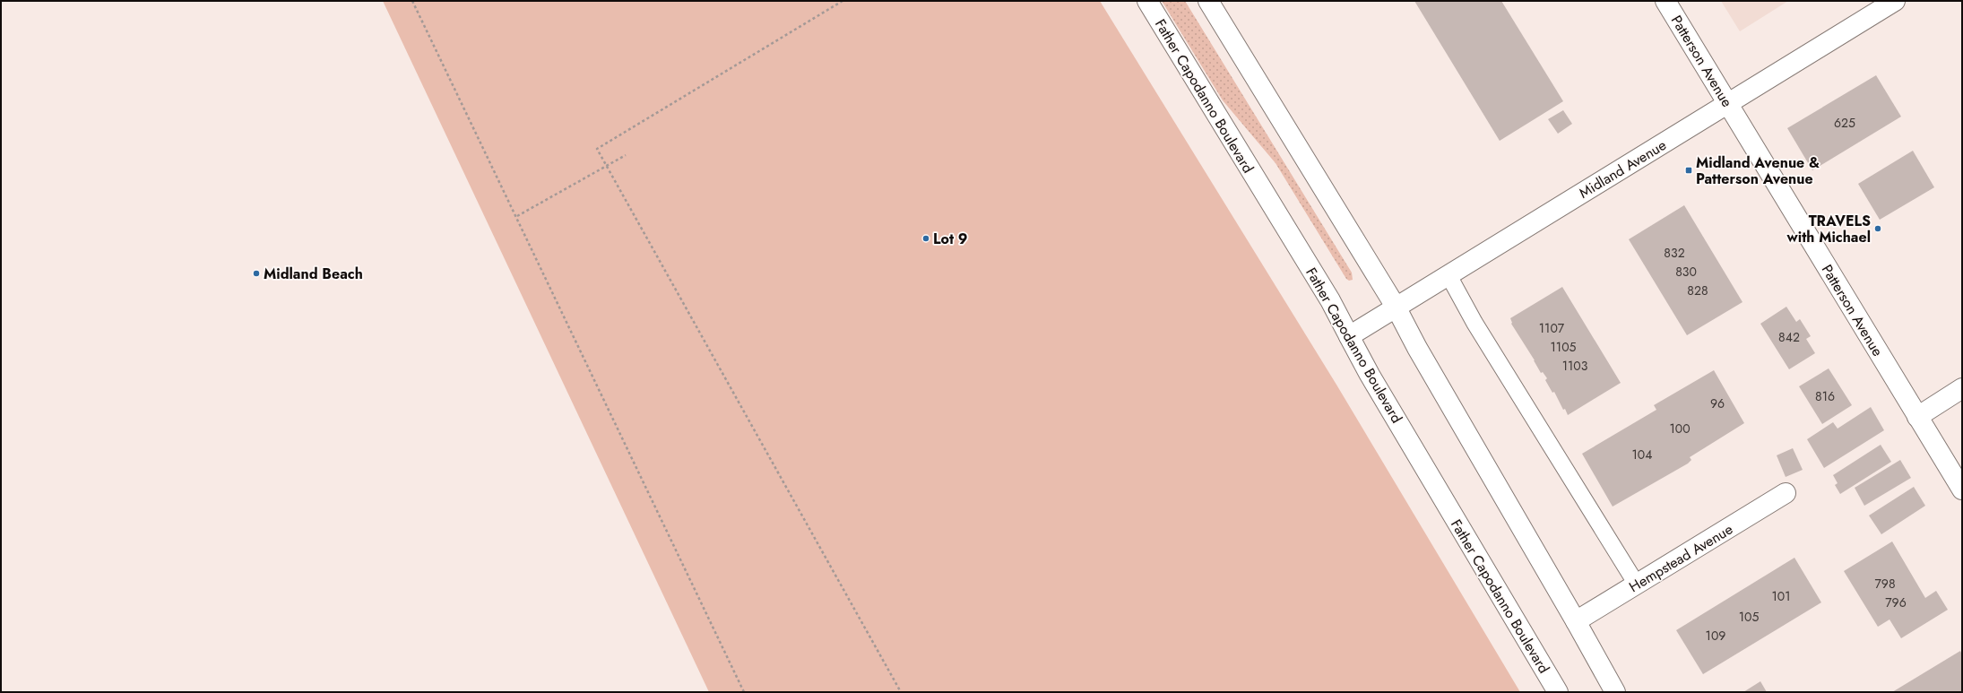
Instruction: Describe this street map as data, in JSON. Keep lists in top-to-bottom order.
{
  "streets": {
    "street": [
      "Patterson Avenue",
      "Father Capodanno Boulevard",
      "Midland Avenue",
      "Hempstead Avenue"
    ]
  },
  "crossings": [
    ["Patterson Avenue", "Midland Avenue"],
    ["Father Capodanno Boulevard", "Midland Avenue"]
  ],
  "places": {
    "transit": ["Midland Avenue & Patterson Avenue"],
    "other": ["TRAVELS with Michael", "Lot 9", "Midland Beach"]
  },
  "house_numbers": [
    "625",
    "832",
    "830",
    "828",
    "1107",
    "842",
    "1105",
    "1103",
    "816",
    "96",
    "100",
    "104",
    "798",
    "101",
    "796",
    "105",
    "109"
  ]
}
